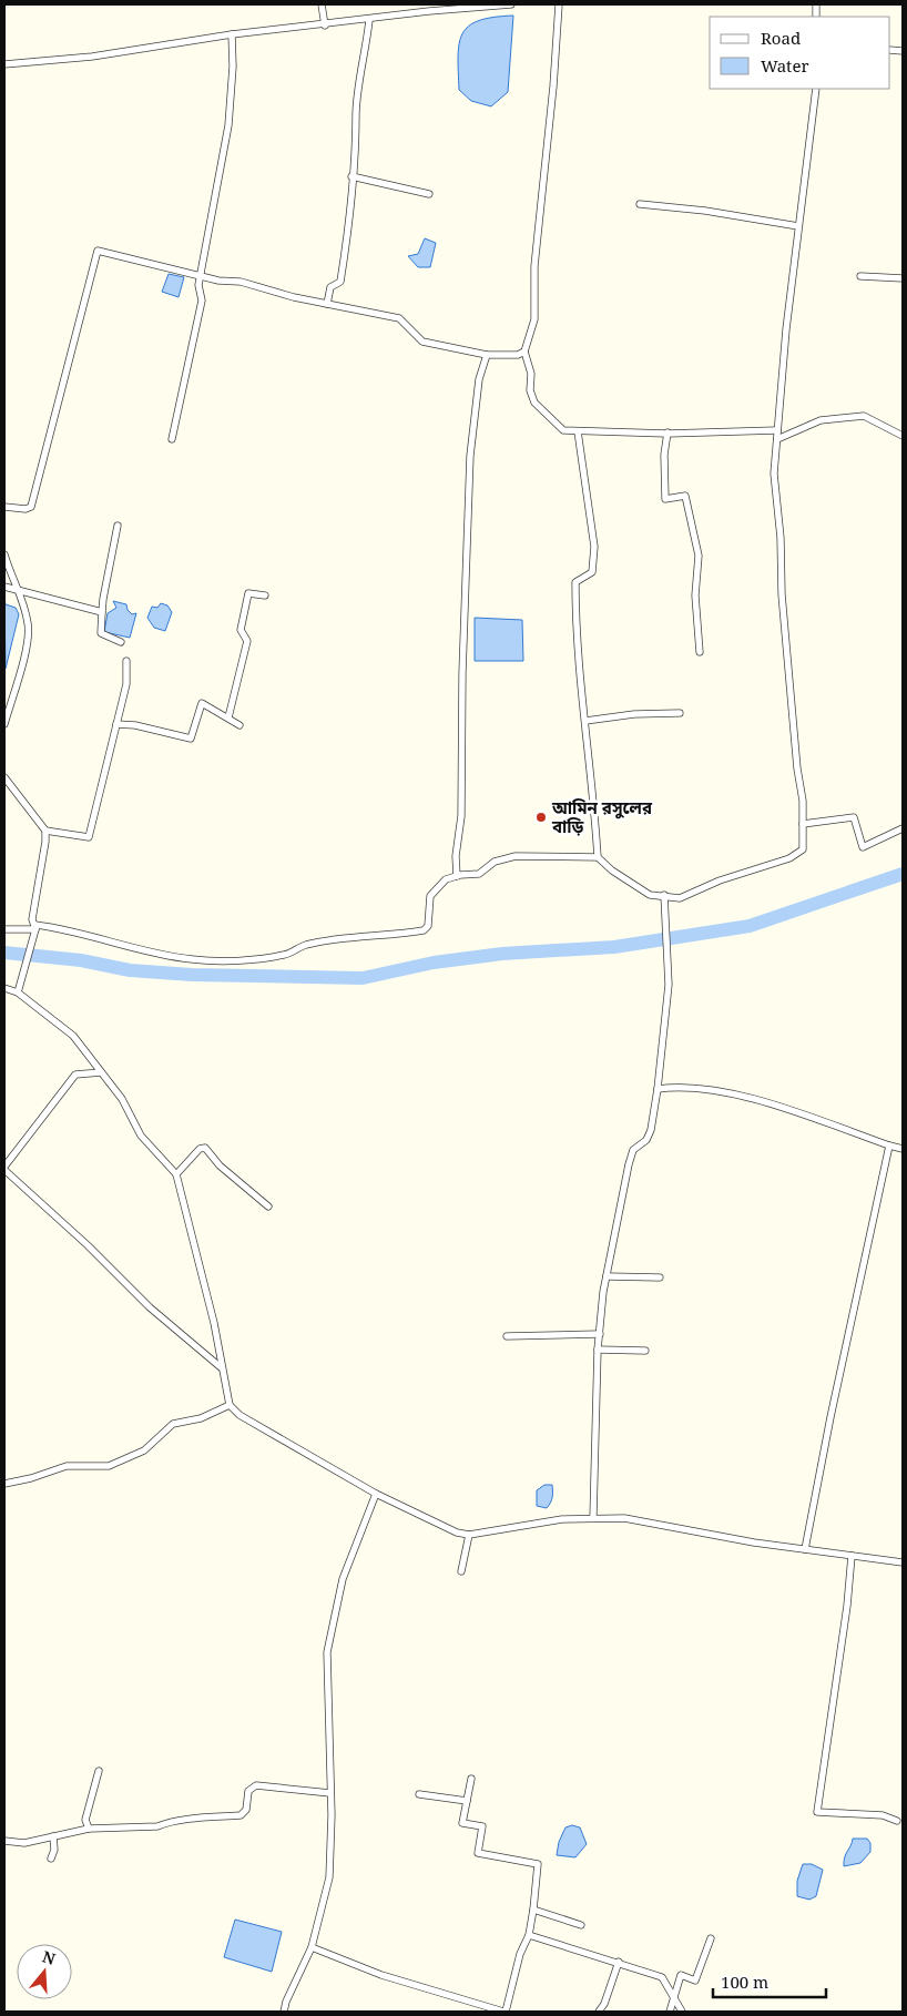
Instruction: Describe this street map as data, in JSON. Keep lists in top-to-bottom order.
{
  "places": ["আমিন রসুলের বাড়ি"],
  "legend": ["Road", "Water"],
  "scale_bar": "100 m",
  "north": "top"
}
